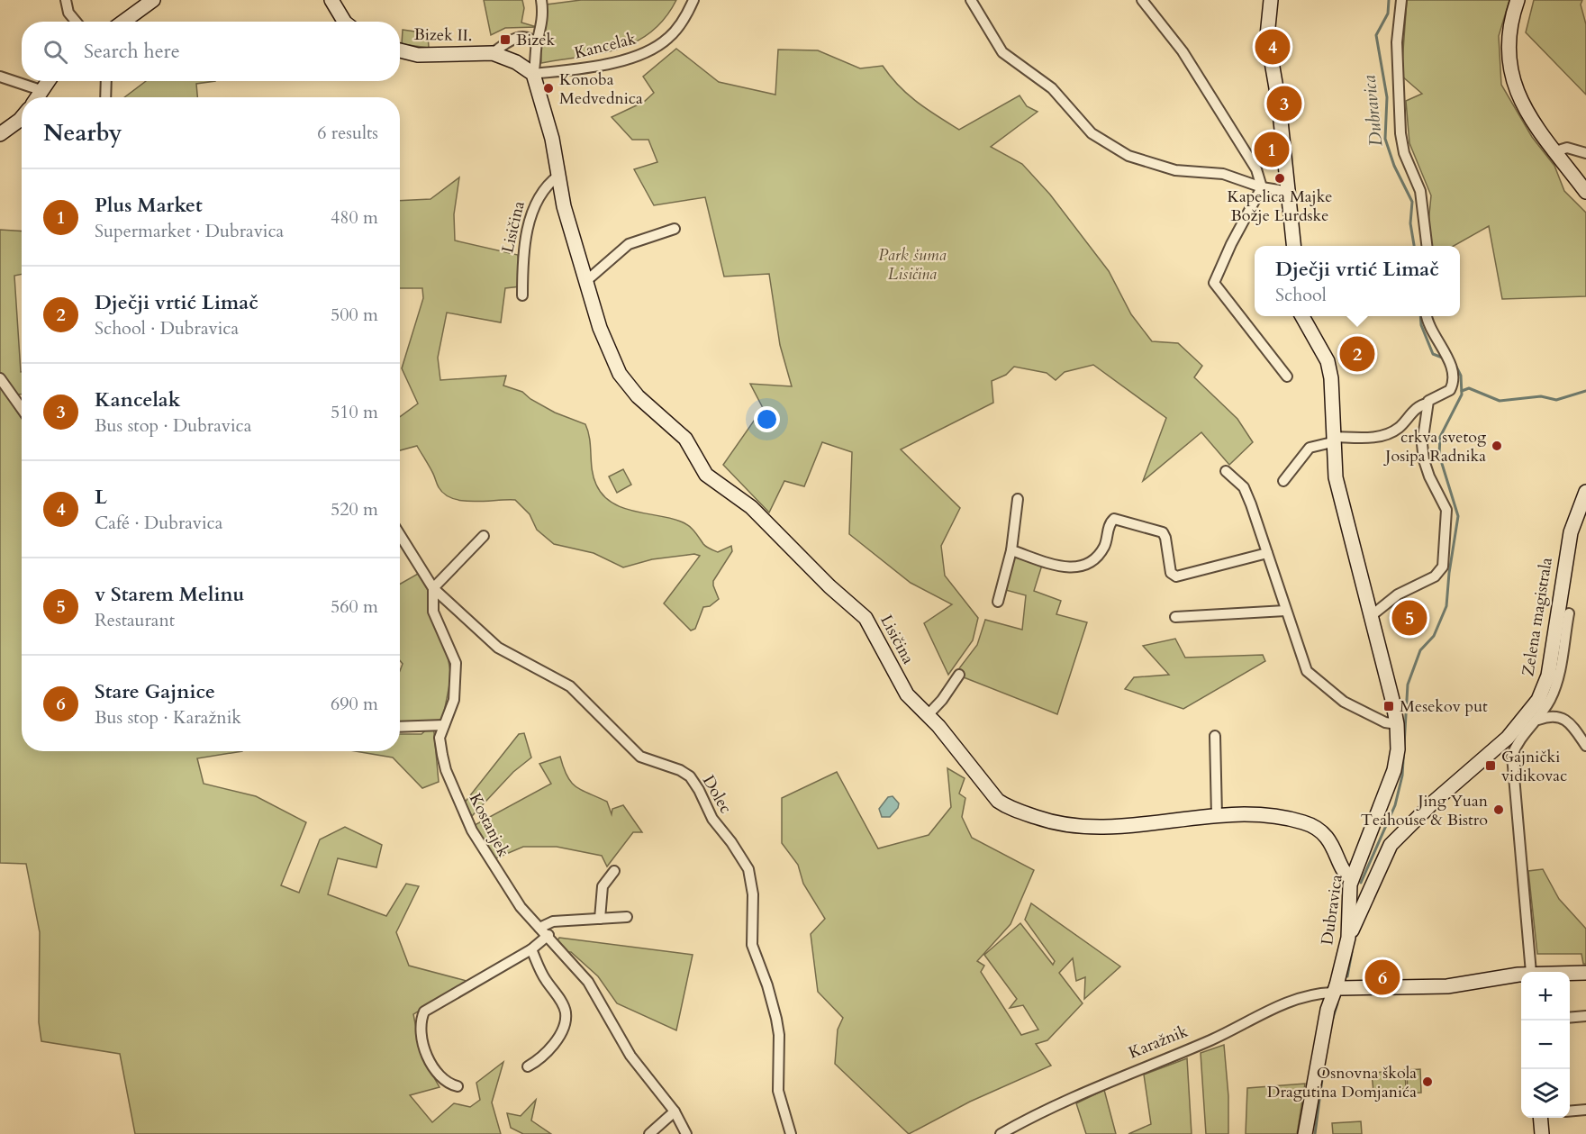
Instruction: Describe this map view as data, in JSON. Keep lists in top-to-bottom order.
{
  "streets": {
    "street": [
      "Bizek II.",
      "Kancelak",
      "Lisičina",
      "Zelena magistrala",
      "Dolec",
      "Kostanjek",
      "Dubravica",
      "Karažnik"
    ]
  },
  "crossings": [
    ["Bizek II.", "Kancelak"],
    ["Bizek II.", "Lisičina"],
    ["Kancelak", "Lisičina"],
    ["Lisičina", "Dubravica"],
    ["Zelena magistrala", "Dubravica"],
    ["Dolec", "Kostanjek"],
    ["Dubravica", "Karažnik"]
  ],
  "water": ["Dubravica"],
  "parks": ["Park šuma Lisičina"],
  "places": {
    "transit": ["Bizek", "Mesekov put", "Gajnički vidikovac"],
    "other": [
      "Konoba Medvednica",
      "Kapelica Majke Božje Lurdske",
      "crkva svetog Josipa Radnika",
      "Jing Yuan Teahouse & Bistro",
      "Osnovna škola Dragutina Domjanića"
    ]
  },
  "page": {
    "search": "Search here",
    "pins": [
      "4",
      "3",
      "1",
      "2",
      "5",
      "6"
    ],
    "heading": ["Nearby", "6 results"],
    "list": [
      {
        "mark": "1",
        "name": "Plus Market",
        "note": "Supermarket · Dubravica",
        "value": "480 m"
      },
      {
        "mark": "2",
        "name": "Dječji vrtić Limač",
        "note": "School · Dubravica",
        "value": "500 m"
      },
      {
        "mark": "3",
        "name": "Kancelak",
        "note": "Bus stop · Dubravica",
        "value": "510 m"
      },
      {
        "mark": "4",
        "name": "L",
        "note": "Café · Dubravica",
        "value": "520 m"
      },
      {
        "mark": "5",
        "name": "v Starem Melinu",
        "note": "Restaurant",
        "value": "560 m"
      },
      {
        "mark": "6",
        "name": "Stare Gajnice",
        "note": "Bus stop · Karažnik",
        "value": "690 m"
      }
    ],
    "popup": ["Dječji vrtić Limač", "School"],
    "map_buttons": ["+", "−"]
  }
}
